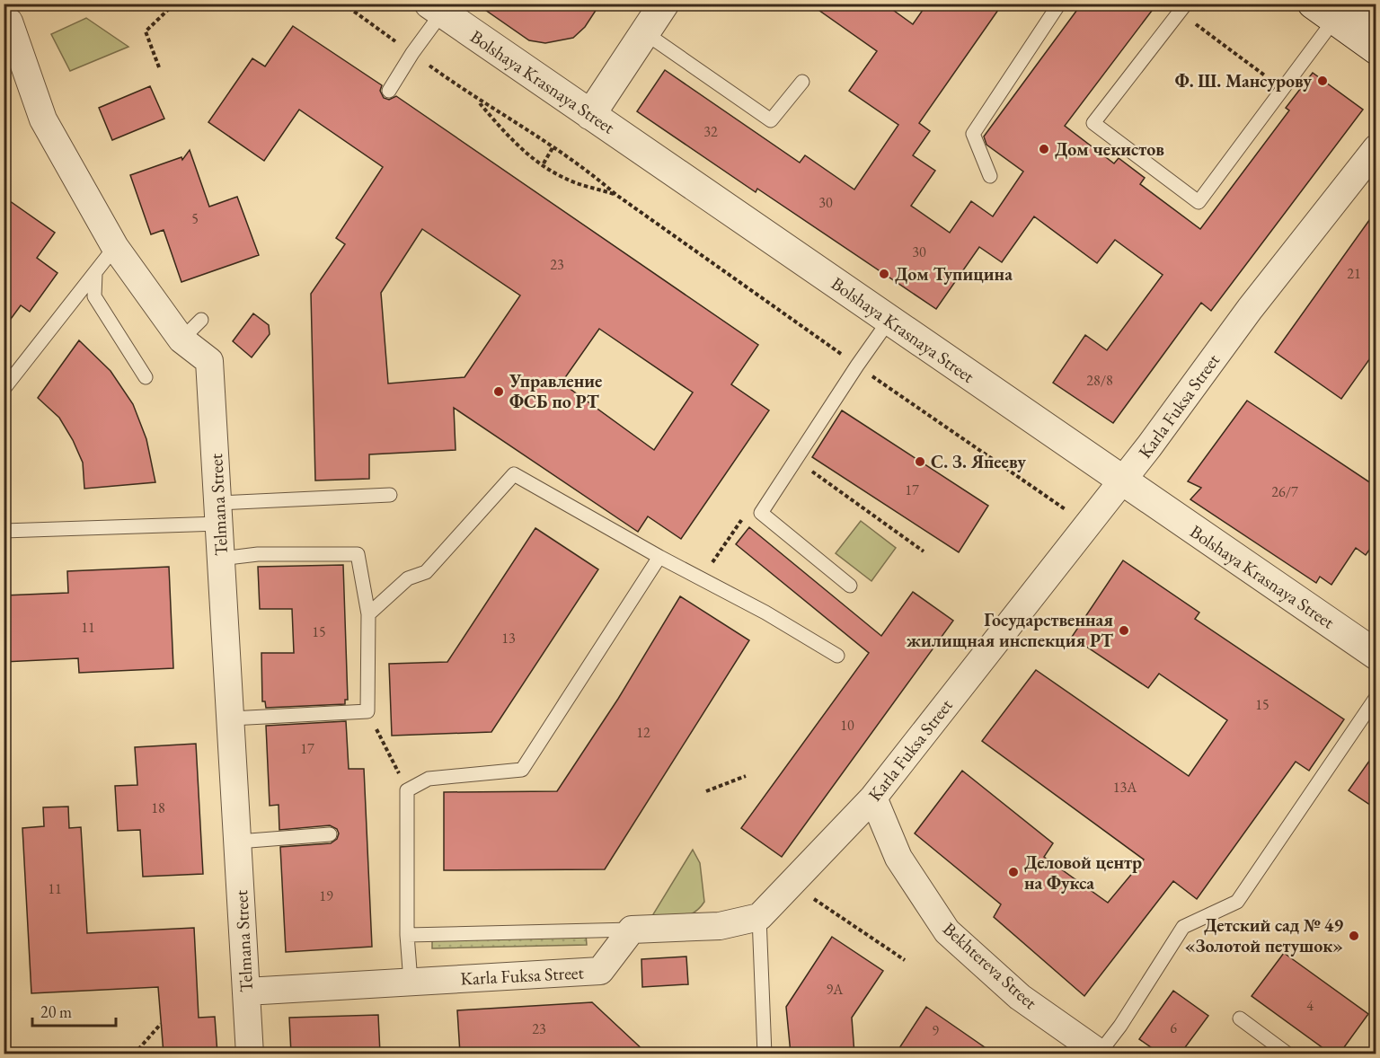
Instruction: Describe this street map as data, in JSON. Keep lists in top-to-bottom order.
{
  "streets": {
    "street": [
      "Bolshaya Krasnaya Street",
      "Karla Fuksa Street",
      "Telmana Street",
      "Bekhtereva Street"
    ]
  },
  "crossings": [
    ["Bolshaya Krasnaya Street", "Karla Fuksa Street"],
    ["Karla Fuksa Street", "Telmana Street"],
    ["Karla Fuksa Street", "Bekhtereva Street"]
  ],
  "places": [
    "Ф. Ш. Мансурову",
    "Дом чекистов",
    "Дом Тупицина",
    "Управление ФСБ по РТ",
    "С. З. Япееву",
    "Государственная жилищная инспекция РТ",
    "Деловой центр на Фукса",
    "Детский сад № 49 «Золотой петушок»"
  ],
  "house_numbers": [
    "32",
    "30",
    "5",
    "30",
    "23",
    "21",
    "28/8",
    "17",
    "26/7",
    "11",
    "15",
    "13",
    "15",
    "10",
    "12",
    "17",
    "13А",
    "18",
    "11",
    "19",
    "9А",
    "4",
    "6",
    "23",
    "9"
  ],
  "scale_bar": "20 m"
}
